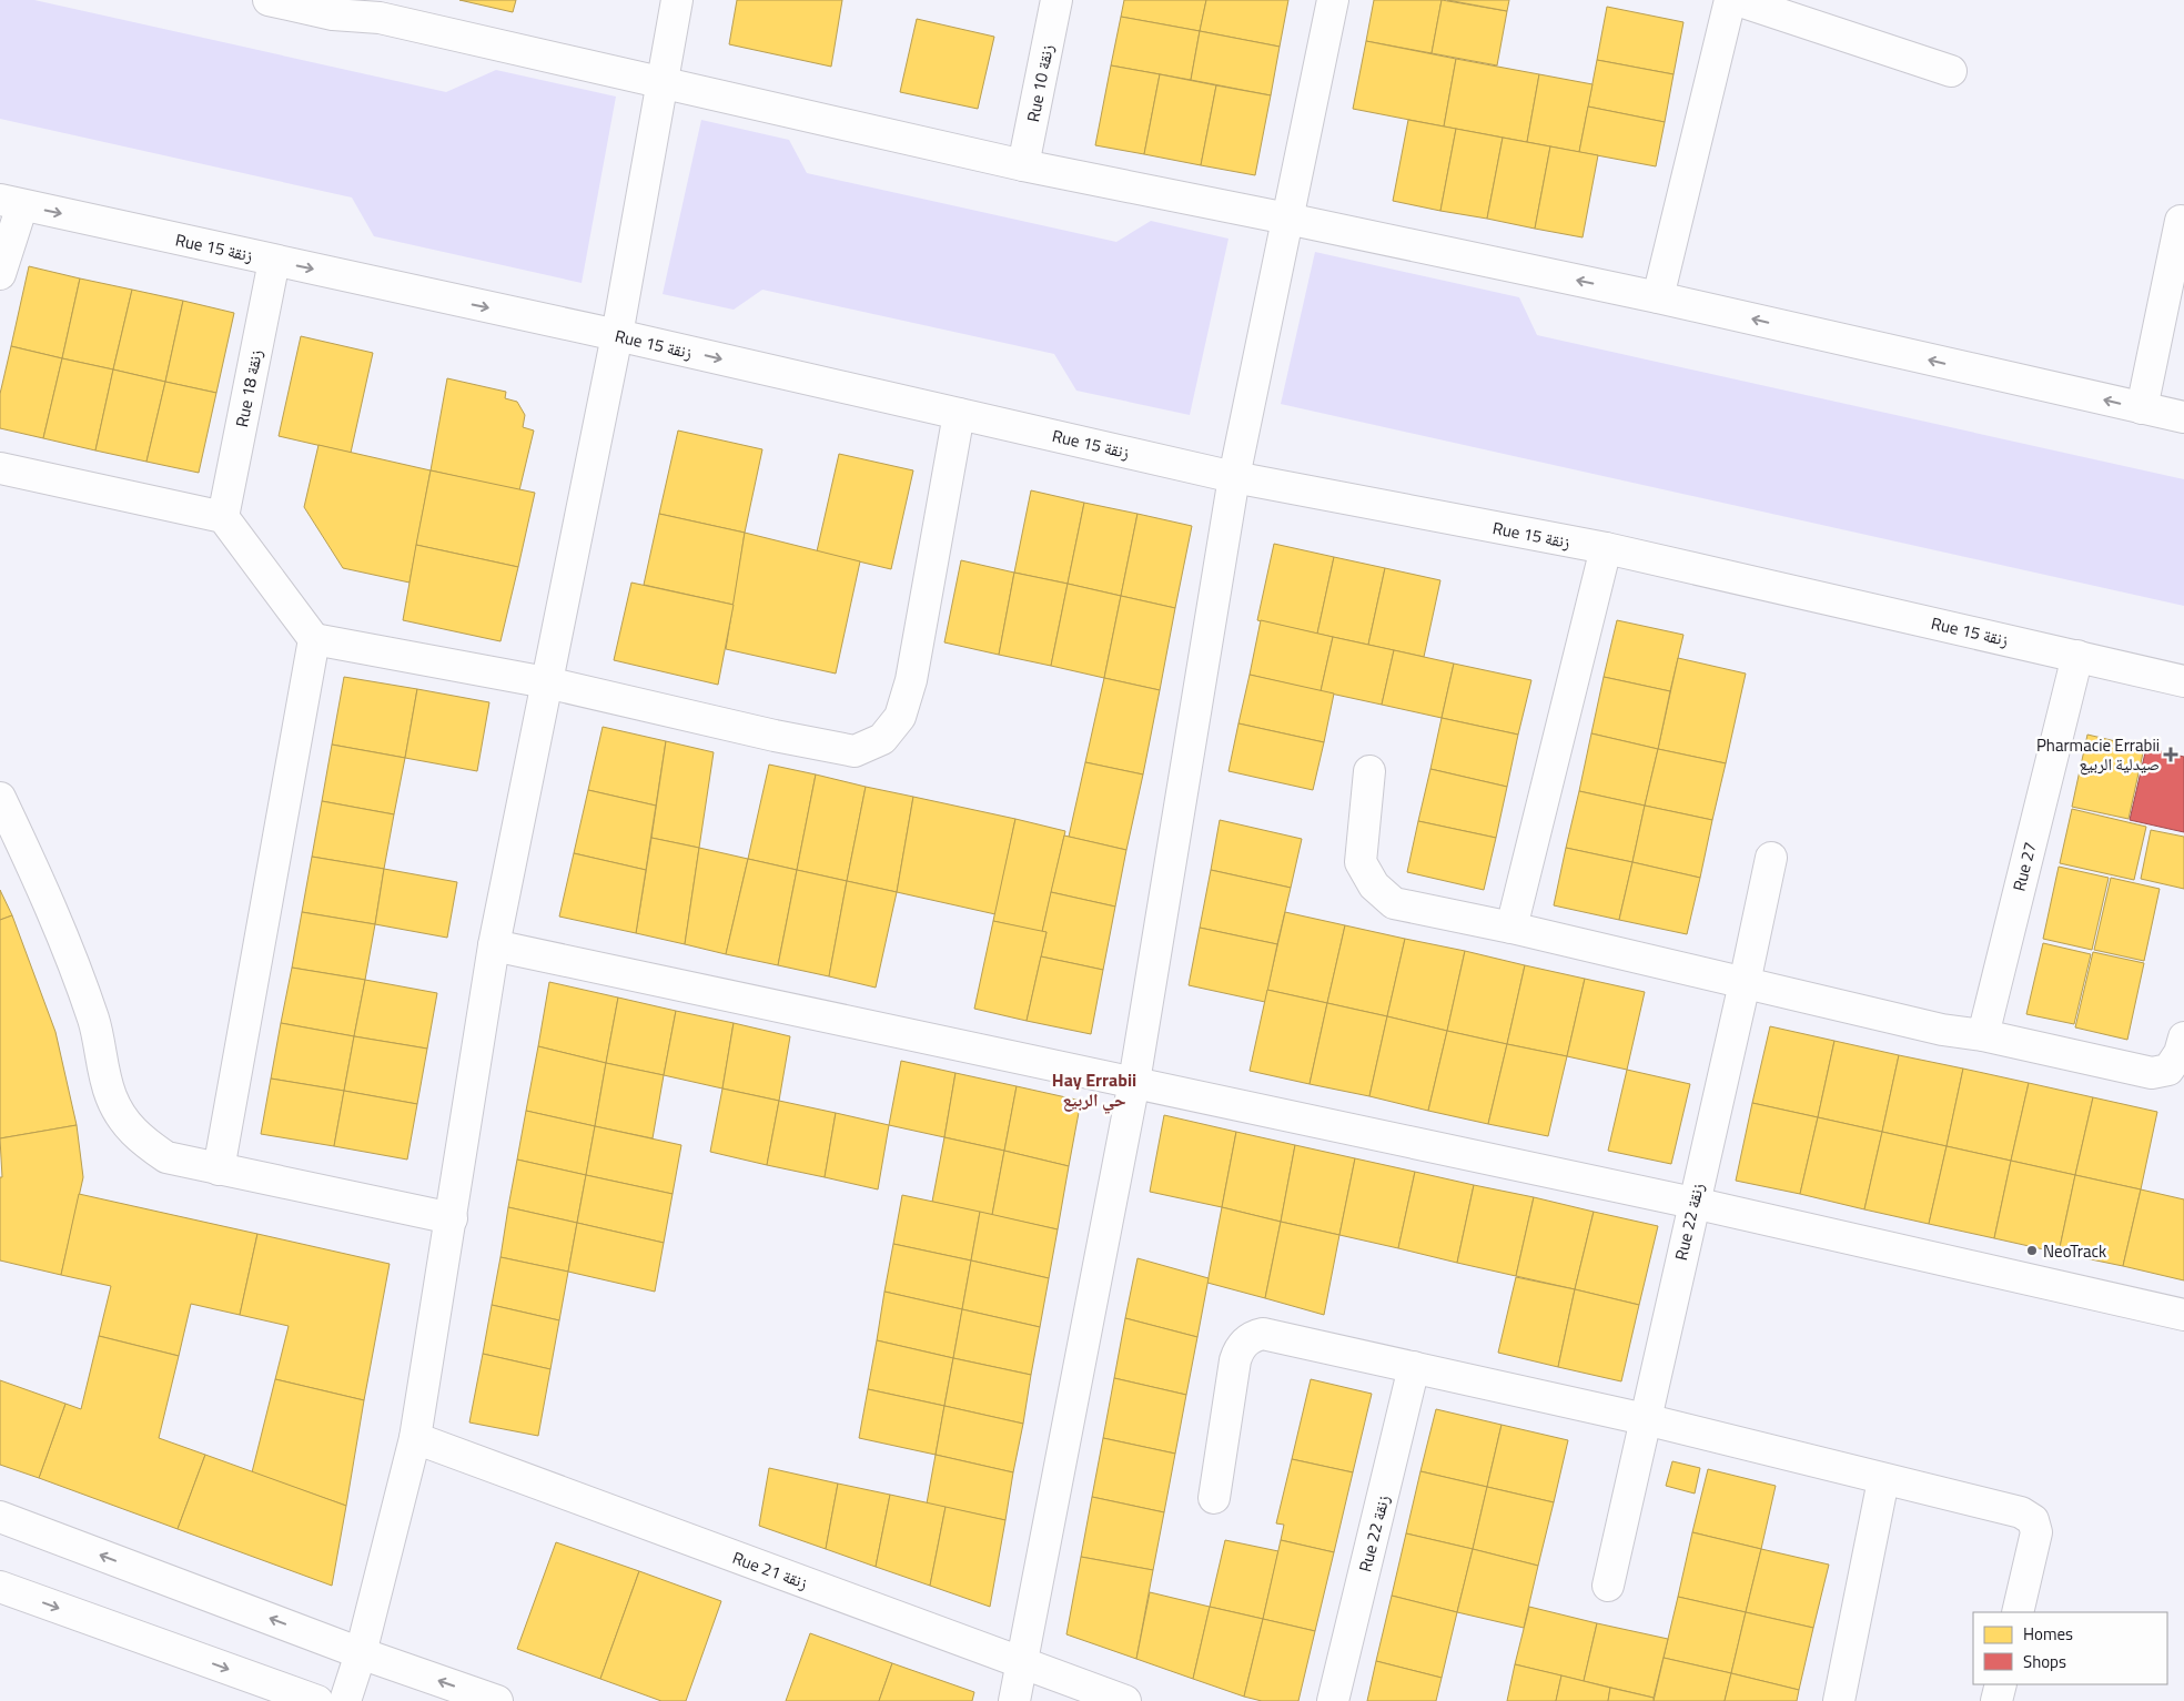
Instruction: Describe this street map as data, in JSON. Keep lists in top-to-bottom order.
{
  "streets": {
    "street": [
      "Rue 10 زنقة",
      "Rue 15 زنقة",
      "Rue 18 زنقة",
      "Rue 27",
      "Rue 22 زنقة",
      "Rue 21 زنقة"
    ]
  },
  "crossings": [
    ["Rue 15 زنقة", "Rue 18 زنقة"],
    ["Rue 15 زنقة", "Rue 27"]
  ],
  "districts": ["Hay Errabii حي الربيع"],
  "places": {
    "health": ["Pharmacie Errabii صيدلية الربيع"],
    "other": ["NeoTrack"]
  },
  "legend": ["Homes", "Shops"]
}
